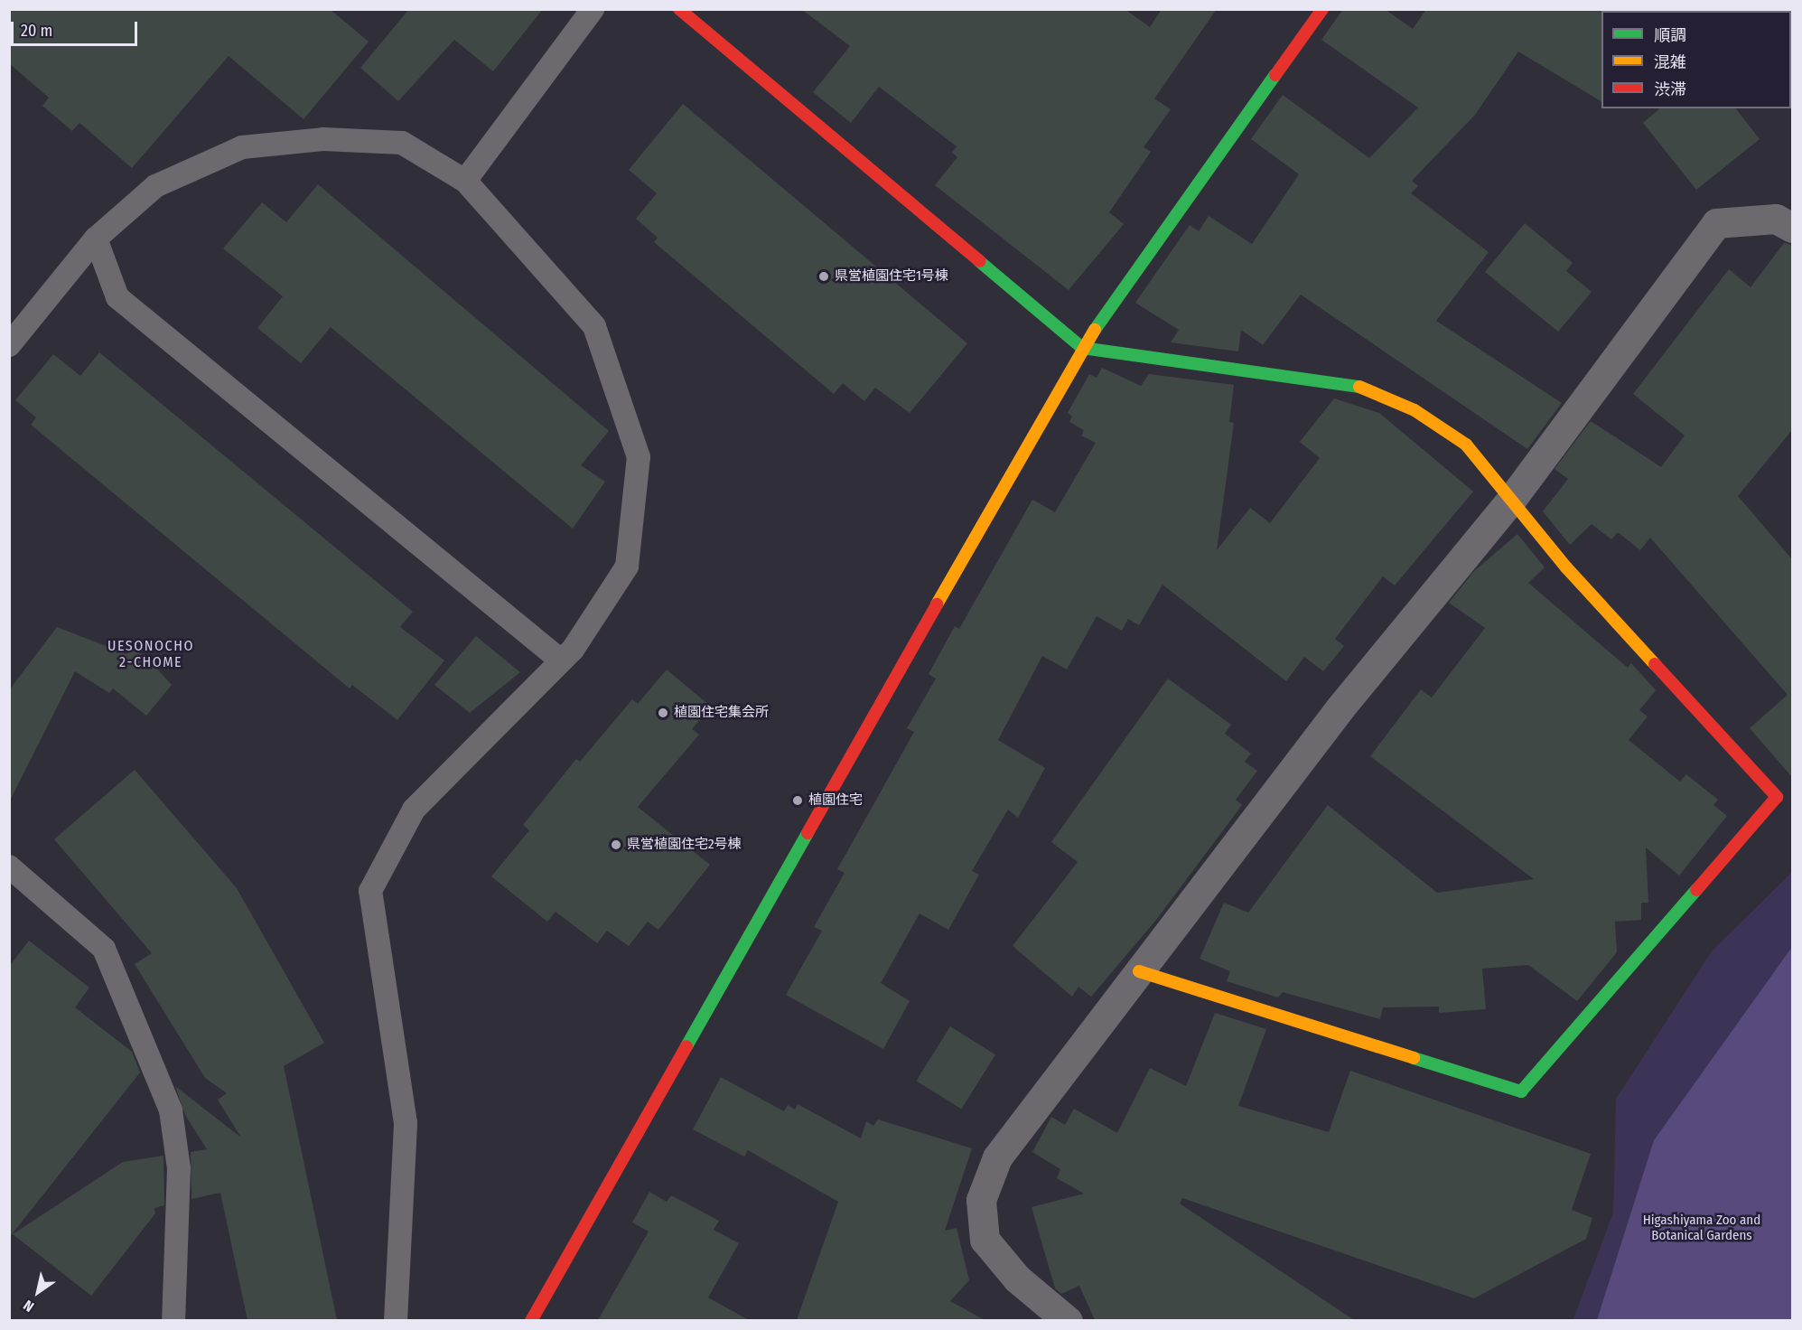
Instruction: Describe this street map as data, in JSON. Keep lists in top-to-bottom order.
{
  "districts": ["UESONOCHO 2-CHOME"],
  "parks": ["Higashiyama Zoo and Botanical Gardens"],
  "places": [
    "県営植園住宅1号棟",
    "植園住宅集会所",
    "植園住宅",
    "県営植園住宅2号棟"
  ],
  "legend": ["順調", "混雑", "渋滞"],
  "scale_bar": "20 m",
  "north": "bottom left"
}
